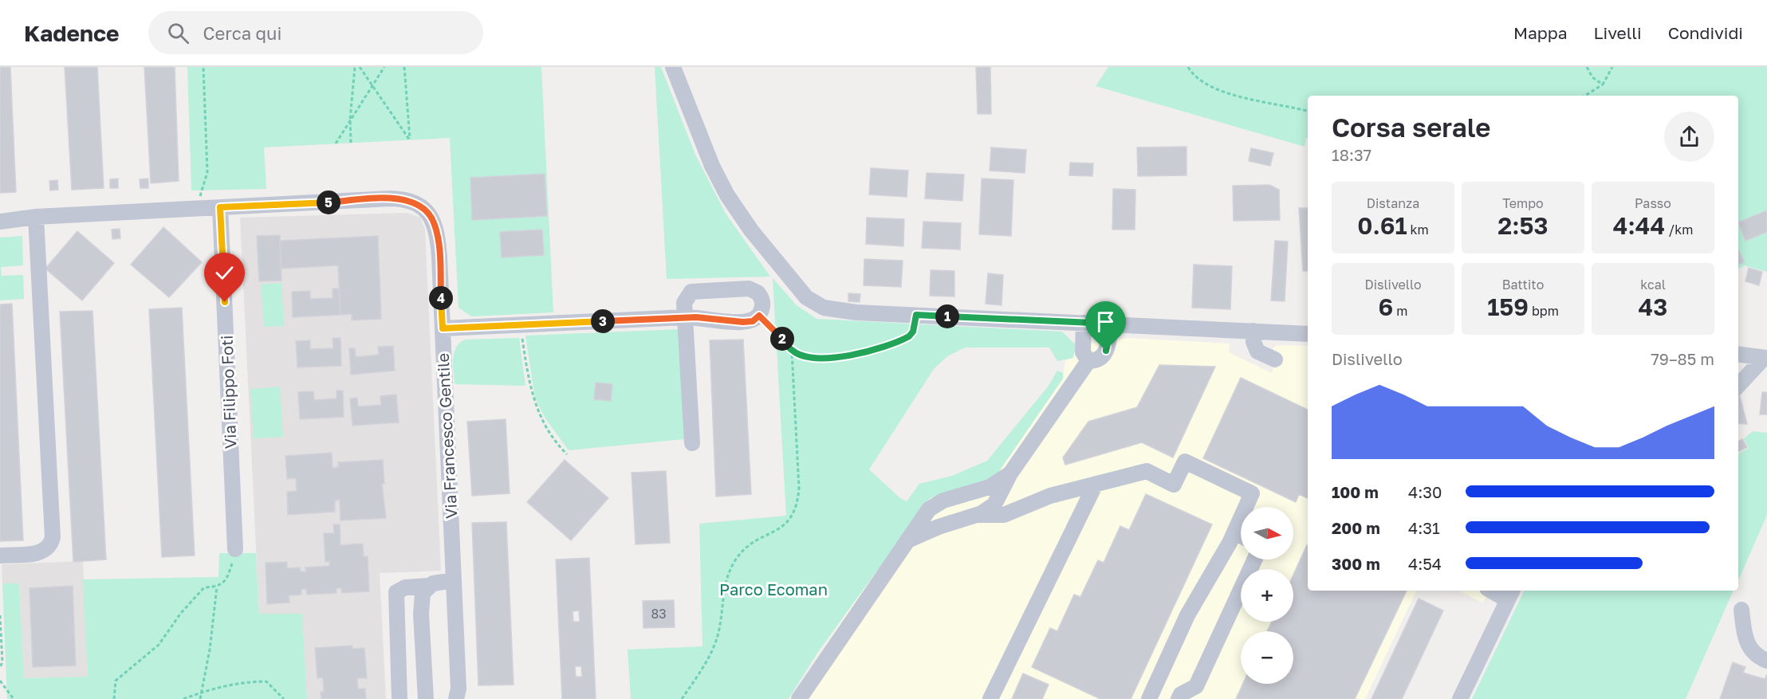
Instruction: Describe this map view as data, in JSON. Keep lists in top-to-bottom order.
{
  "streets": {
    "street": ["Via Filippo Foti", "Via Francesco Gentile"]
  },
  "crossings": [
    ["Via Filippo Foti", "Via Francesco Gentile"]
  ],
  "parks": ["Parco Ecoman"],
  "house_numbers": ["83"],
  "north": "right",
  "page": {
    "header": "Kadence",
    "search": "Cerca qui",
    "nav": ["Mappa", "Livelli", "Condividi"],
    "heading": ["Corsa serale", "18:37"],
    "stats": [
      ["Distanza", "0.61 km"],
      ["Tempo", "2:53"],
      ["Passo", "4:44 /km"],
      ["Dislivello", "6 m"],
      ["Battito", "159 bpm"],
      ["kcal", "43"]
    ],
    "pins": [
      "5",
      "4",
      "1",
      "3",
      "2"
    ],
    "chart": ["Dislivello", "79–85 m"],
    "list": [
      {
        "name": "100 m",
        "note": "4:30"
      },
      {
        "name": "200 m",
        "note": "4:31"
      },
      {
        "name": "300 m",
        "note": "4:54"
      }
    ],
    "map_buttons": ["+", "−"]
  }
}
